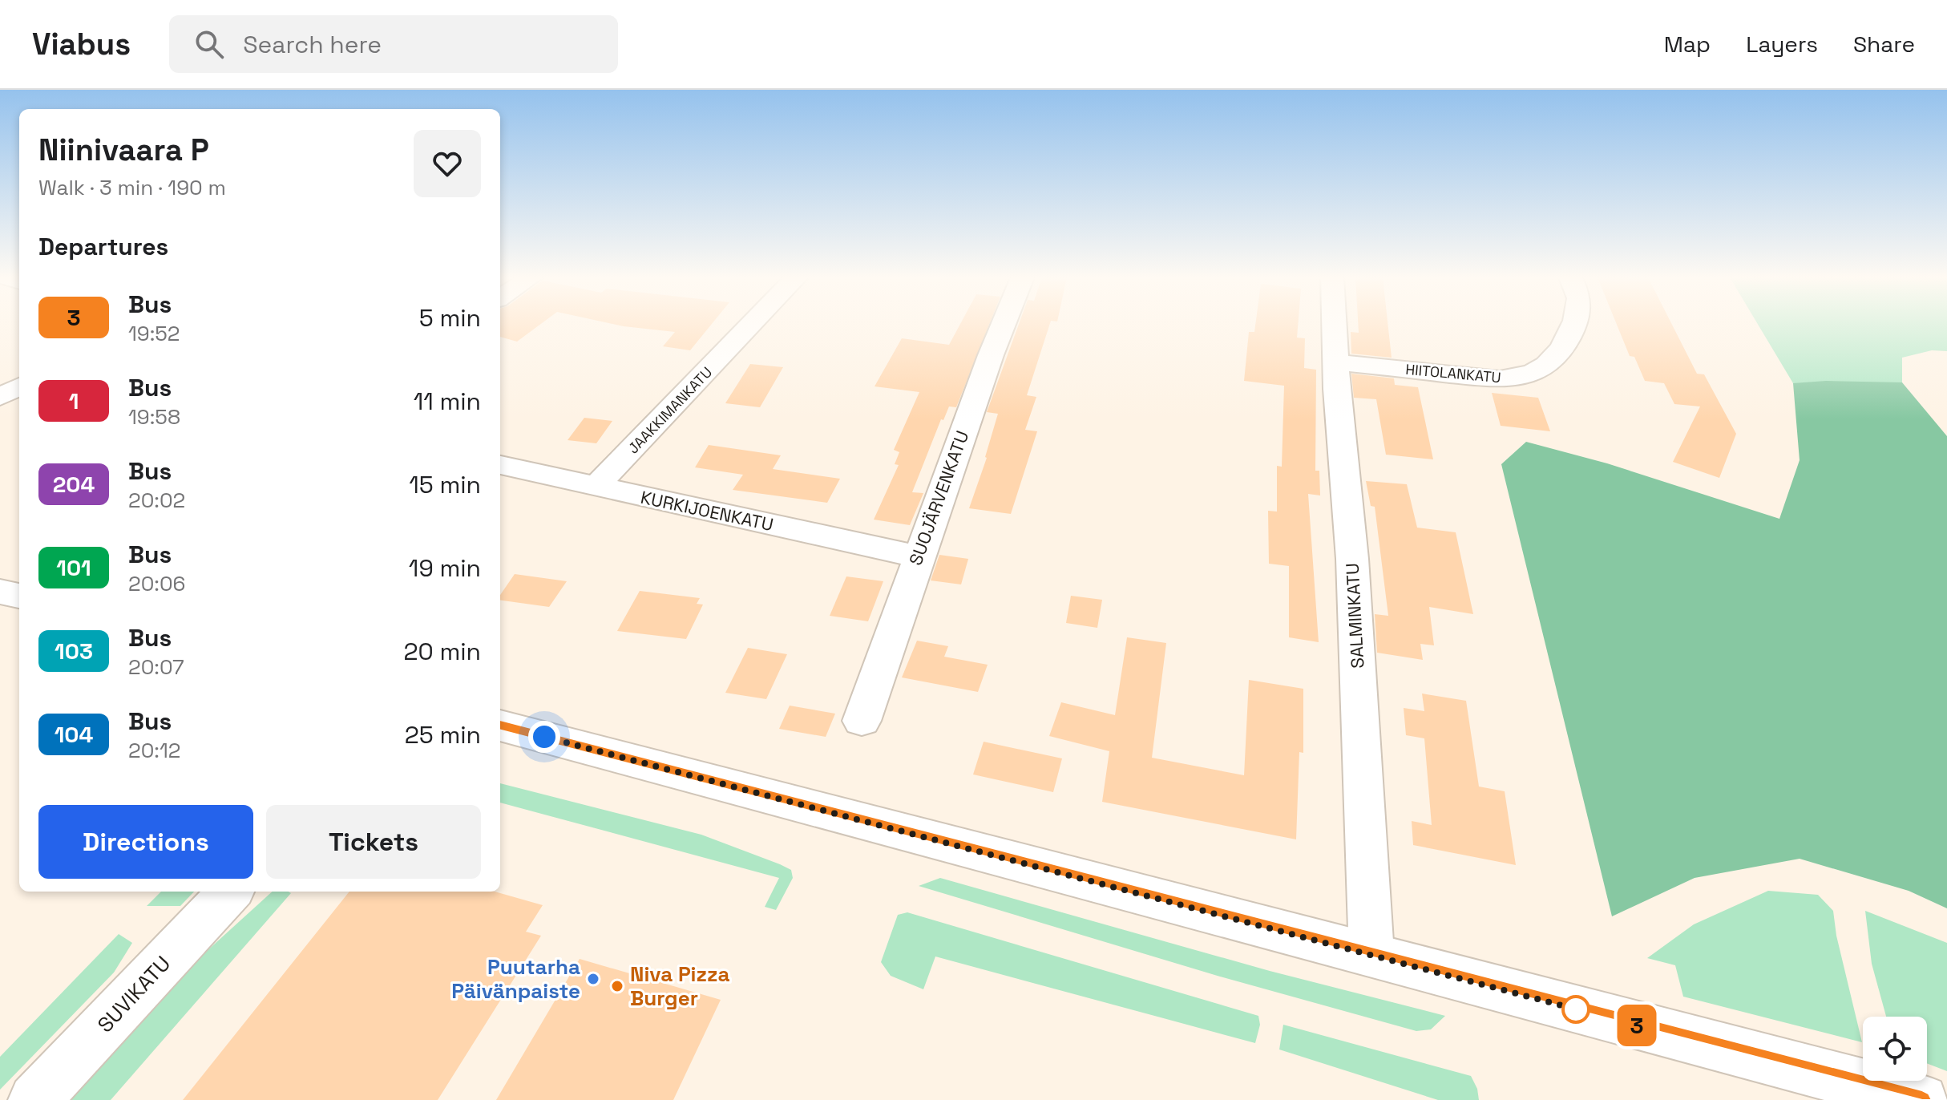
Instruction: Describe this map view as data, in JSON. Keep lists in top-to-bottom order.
{
  "streets": {
    "main road": ["SUVIKATU"],
    "street": [
      "HIITOLANKATU",
      "JAAKKIMANKATU",
      "SUOJÄRVENKATU",
      "KURKIJOENKATU",
      "SALMINKATU"
    ]
  },
  "crossings": [
    ["HIITOLANKATU", "SALMINKATU"],
    ["JAAKKIMANKATU", "KURKIJOENKATU"],
    ["SUOJÄRVENKATU", "KURKIJOENKATU"]
  ],
  "places": ["Puutarha Päivänpaiste", "Niva Pizza Burger"],
  "lines": ["bus line 3"],
  "page": {
    "header": "Viabus",
    "search": "Search here",
    "nav": ["Map", "Layers", "Share"],
    "on_map": "3",
    "heading": [
      ["Niinivaara P", "Walk · 3 min · 190 m"],
      "Departures"
    ],
    "list": [
      {
        "mark": "3",
        "name": "Bus",
        "note": "19:52",
        "value": "5 min"
      },
      {
        "mark": "1",
        "name": "Bus",
        "note": "19:58",
        "value": "11 min"
      },
      {
        "mark": "204",
        "name": "Bus",
        "note": "20:02",
        "value": "15 min"
      },
      {
        "mark": "101",
        "name": "Bus",
        "note": "20:06",
        "value": "19 min"
      },
      {
        "mark": "103",
        "name": "Bus",
        "note": "20:07",
        "value": "20 min"
      },
      {
        "mark": "104",
        "name": "Bus",
        "note": "20:12",
        "value": "25 min"
      }
    ],
    "buttons": ["Directions", "Tickets"]
  }
}
